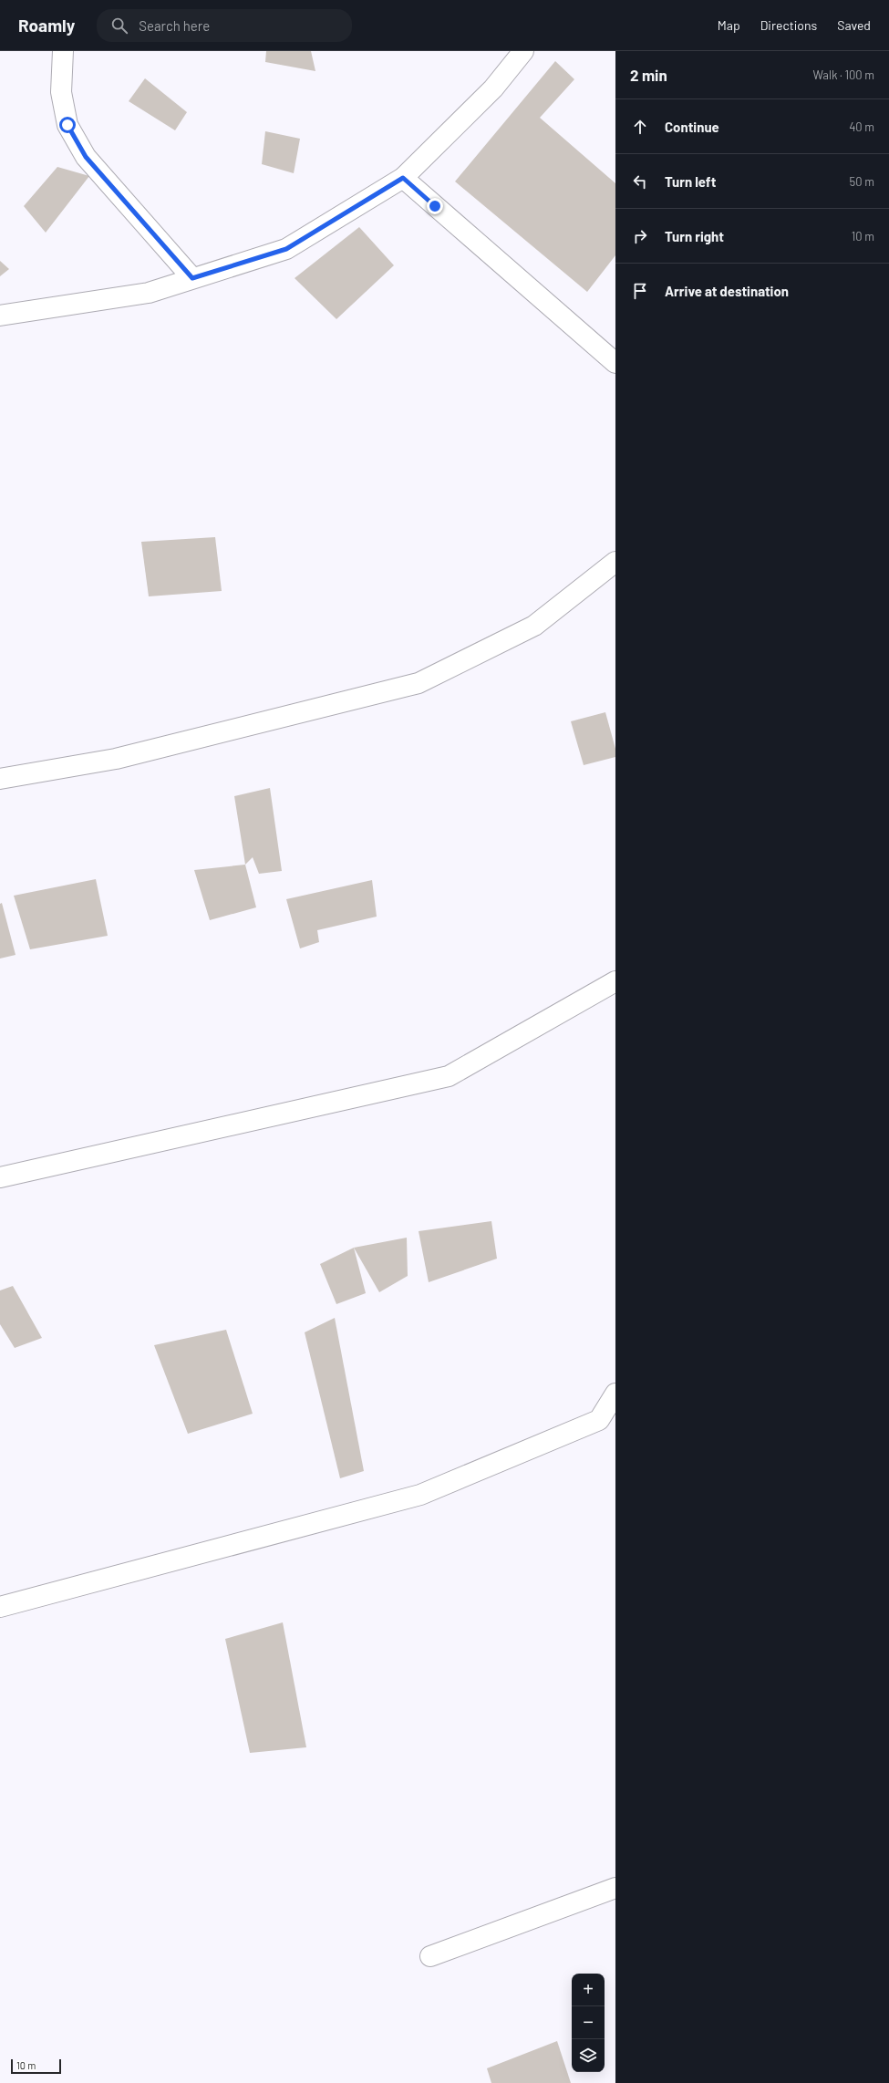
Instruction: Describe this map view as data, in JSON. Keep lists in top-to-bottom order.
{
  "scale_bar": "10 m",
  "page": {
    "header": "Roamly",
    "search": "Search here",
    "nav": ["Map", "Directions", "Saved"],
    "heading": ["2 min", "Walk · 100 m"],
    "list": [
      ["Continue", "40 m"],
      ["Turn left", "50 m"],
      ["Turn right", "10 m"],
      "Arrive at destination"
    ],
    "map_buttons": ["+", "−"],
    "scale": "10 m"
  }
}
